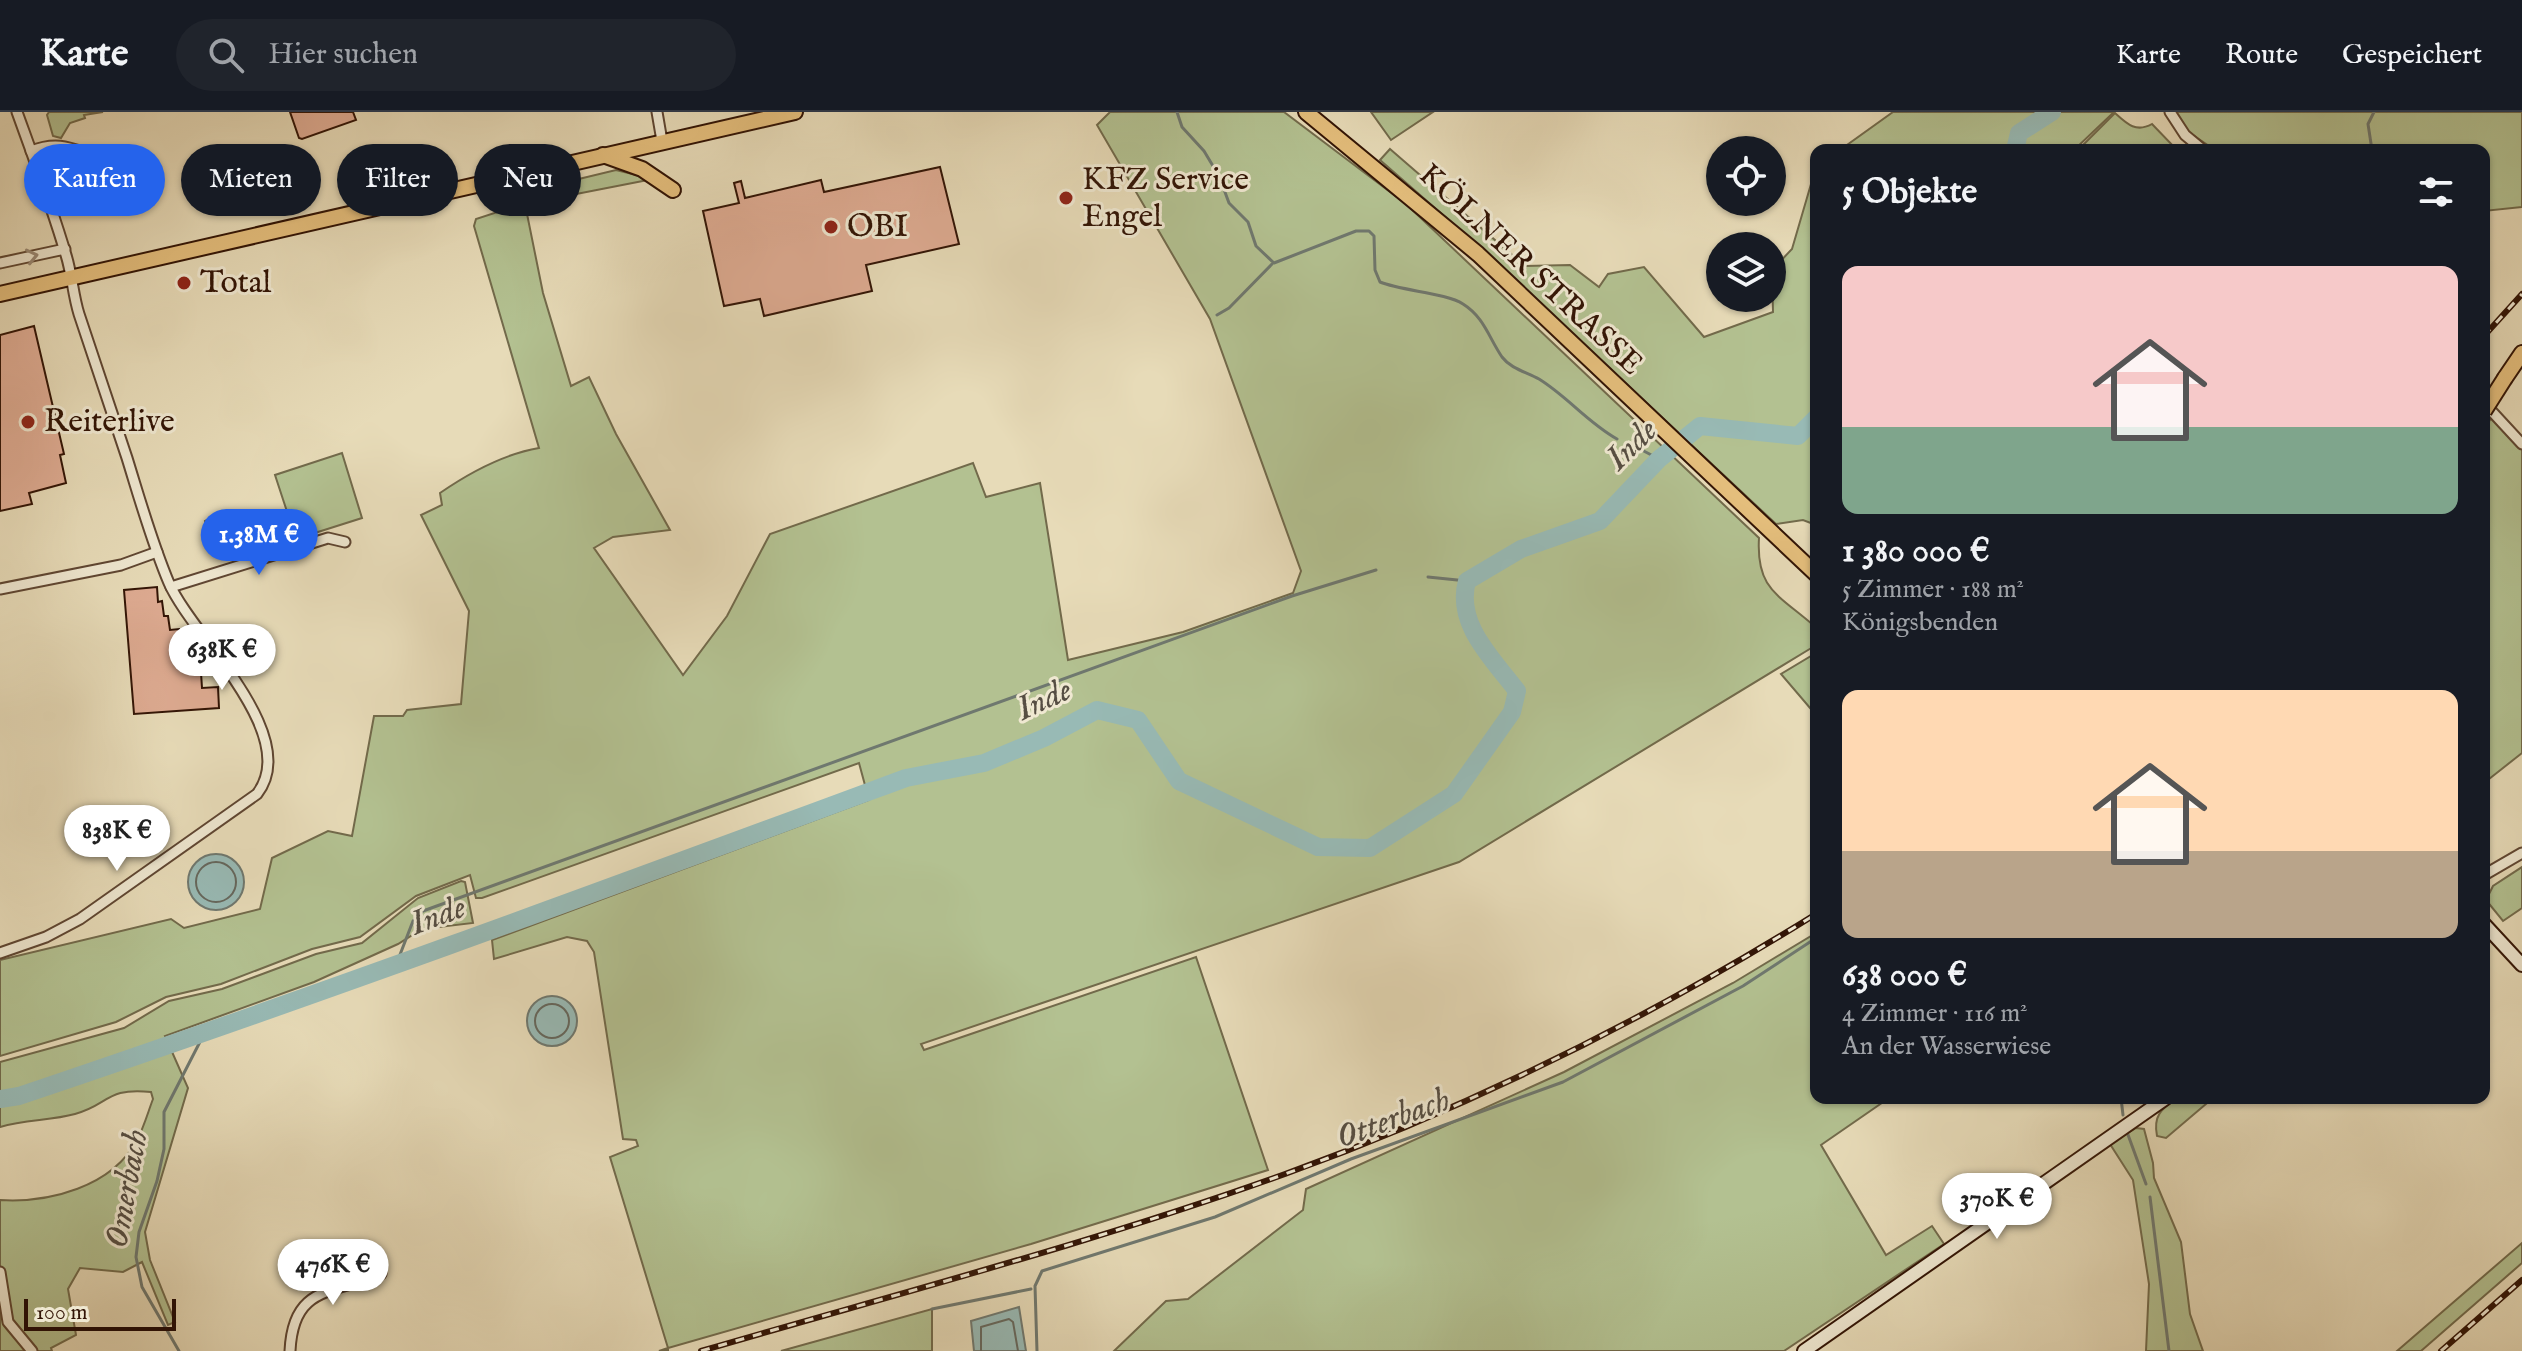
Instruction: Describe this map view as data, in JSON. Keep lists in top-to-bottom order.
{
  "streets": {
    "main road": ["KÖLNER STRASSE"]
  },
  "water": ["Inde", "Otterbach", "Omerbach"],
  "places": [
    "KFZ Service Engel",
    "OBI",
    "Total",
    "Reiterlive"
  ],
  "scale_bar": "100 m",
  "page": {
    "header": "Karte",
    "search": "Hier suchen",
    "nav": ["Karte", "Route", "Gespeichert"],
    "chip": [
      "Kaufen",
      "Mieten",
      "Filter",
      "Neu"
    ],
    "heading": "5 Objekte",
    "list": [
      {
        "name": "1 380 000 €",
        "note": "5 Zimmer · 188 m² · Königsbenden"
      },
      {
        "name": "638 000 €",
        "note": "4 Zimmer · 116 m² · An der Wasserwiese"
      }
    ],
    "price": [
      "1.38M €",
      "638K €",
      "838K €",
      "370K €",
      "476K €"
    ],
    "scale": "100 m"
  }
}
